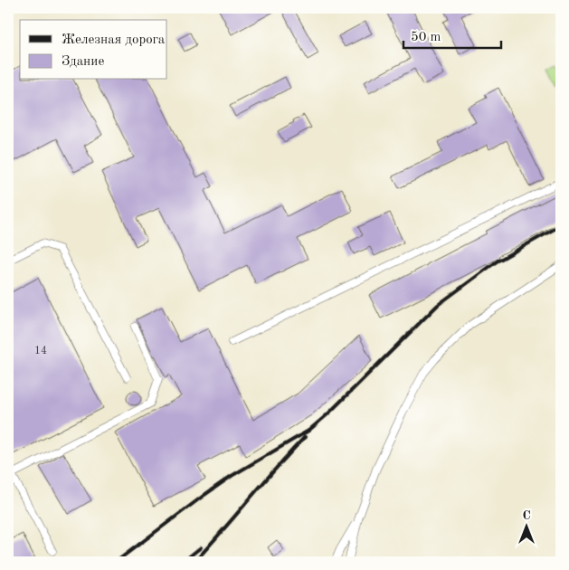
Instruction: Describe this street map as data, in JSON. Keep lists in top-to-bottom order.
{
  "house_numbers": ["14"],
  "legend": ["Железная дорога", "Здание"],
  "scale_bar": "50 m",
  "north": "top"
}
